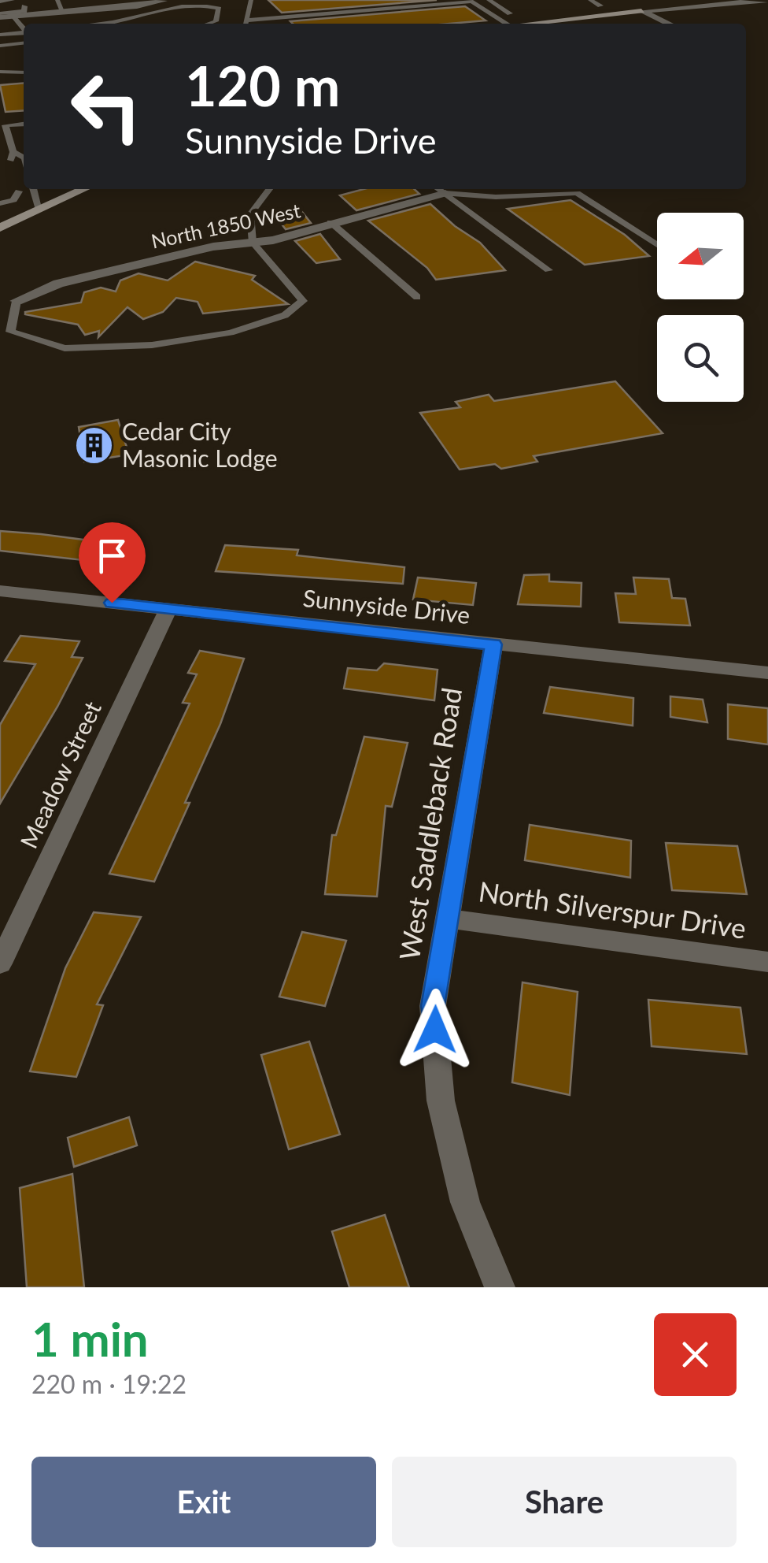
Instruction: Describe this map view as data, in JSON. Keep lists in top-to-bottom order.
{
  "streets": {
    "street": [
      "North 1850 West",
      "Sunnyside Drive",
      "Meadow Street",
      "West Saddleback Road",
      "North Silverspur Drive"
    ]
  },
  "crossings": [
    ["Sunnyside Drive", "Meadow Street"],
    ["Sunnyside Drive", "West Saddleback Road"],
    ["West Saddleback Road", "North Silverspur Drive"]
  ],
  "places": {
    "building": ["Cedar City Masonic Lodge"]
  },
  "north": "left",
  "page": {
    "turn": ["120 m", "Sunnyside Drive"],
    "heading": ["1 min", "220 m · 19:22"],
    "buttons": ["Exit", "Share"]
  }
}
